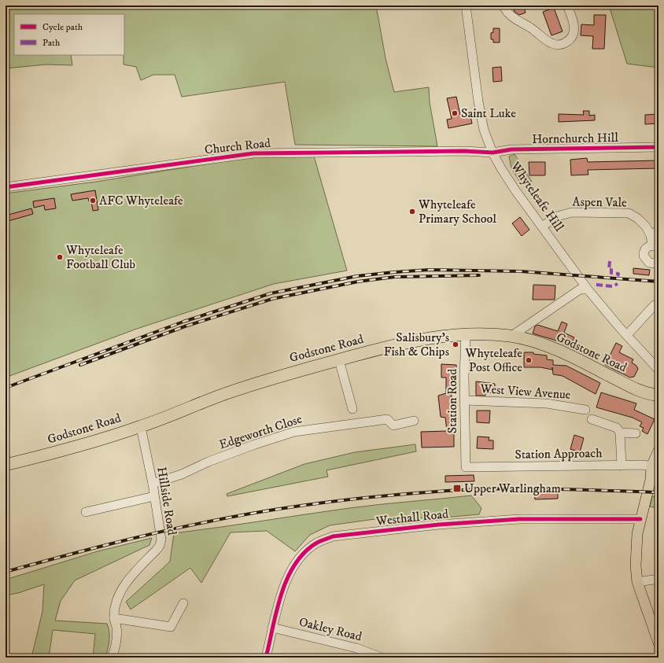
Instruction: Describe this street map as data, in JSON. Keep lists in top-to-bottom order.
{
  "streets": {
    "highway": ["Godstone Road"],
    "street": [
      "Hornchurch Hill",
      "Church Road",
      "Whyteleafe Hill",
      "Aspen Vale",
      "West View Avenue",
      "Station Road",
      "Edgeworth Close",
      "Station Approach",
      "Hillside Road",
      "Westhall Road",
      "Oakley Road"
    ]
  },
  "crossings": [
    ["Hornchurch Hill", "Church Road"],
    ["Hornchurch Hill", "Whyteleafe Hill"],
    ["Church Road", "Whyteleafe Hill"],
    ["Whyteleafe Hill", "Aspen Vale"],
    ["Godstone Road", "Station Road"],
    ["Godstone Road", "Hillside Road"],
    ["West View Avenue", "Station Road"],
    ["Station Road", "Station Approach"],
    ["Edgeworth Close", "Hillside Road"],
    ["Westhall Road", "Oakley Road"]
  ],
  "places": {
    "other": [
      "Saint Luke",
      "AFC Whyteleafe",
      "Whyteleafe Primary School",
      "Whyteleafe Football Club",
      "Salisbury’s Fish & Chips",
      "Whyteleafe Post Office"
    ],
    "transit": ["Upper Warlingham"]
  },
  "legend": ["Cycle path", "Path"]
}
